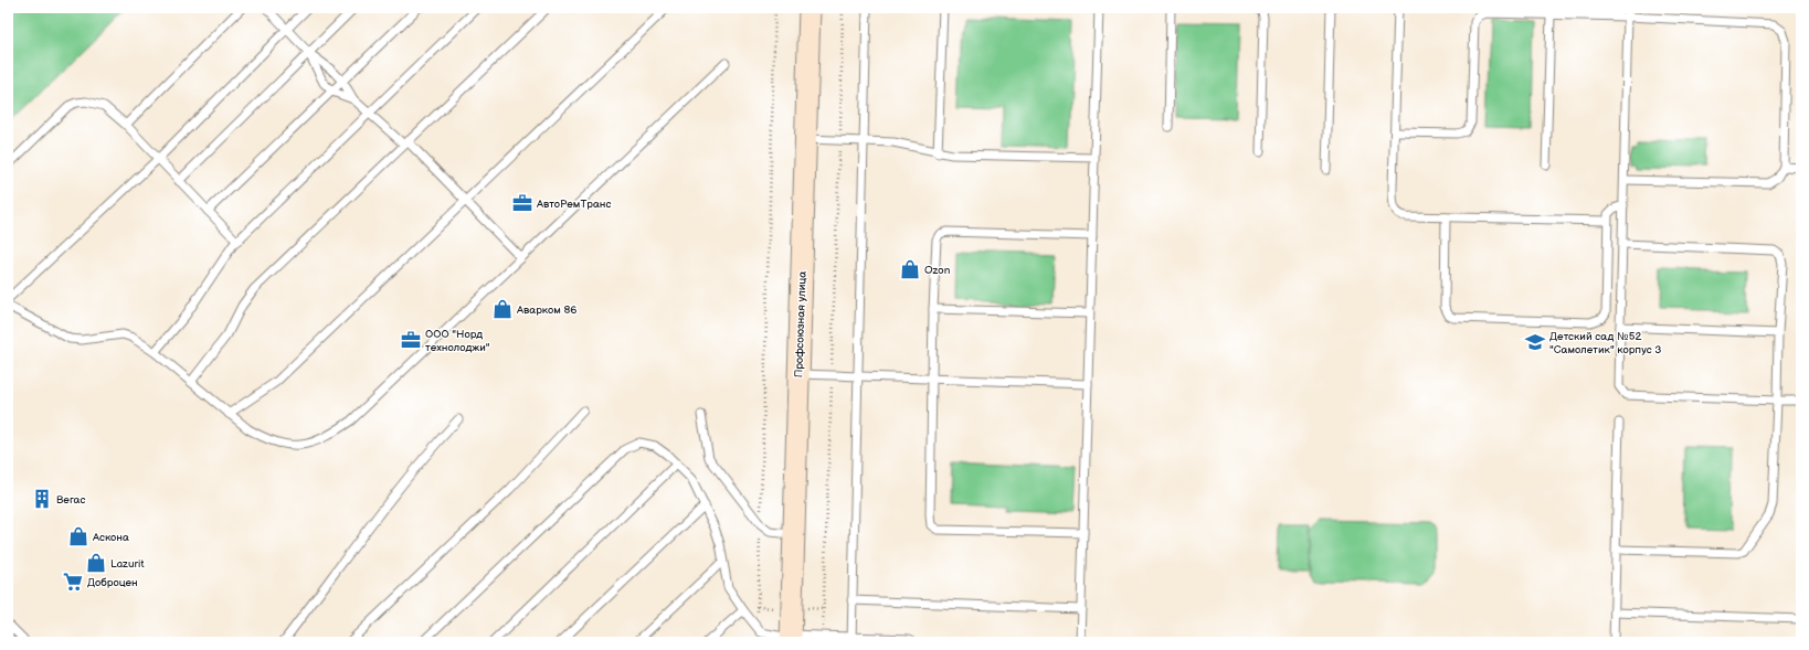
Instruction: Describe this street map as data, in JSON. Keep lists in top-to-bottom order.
{
  "streets": {
    "main road": ["Профсоюзная улица"]
  },
  "places": {
    "office": ["АвтоРемТранс", "ООО \"Норд технолоджи\""],
    "shop": [
      "Ozon",
      "Аварком 86",
      "Аскона",
      "Lazurit"
    ],
    "school or university": ["Детский сад №52 \"Самолетик\" корпус 3"],
    "building": ["Вегас"],
    "supermarket": ["Доброцен"]
  }
}
